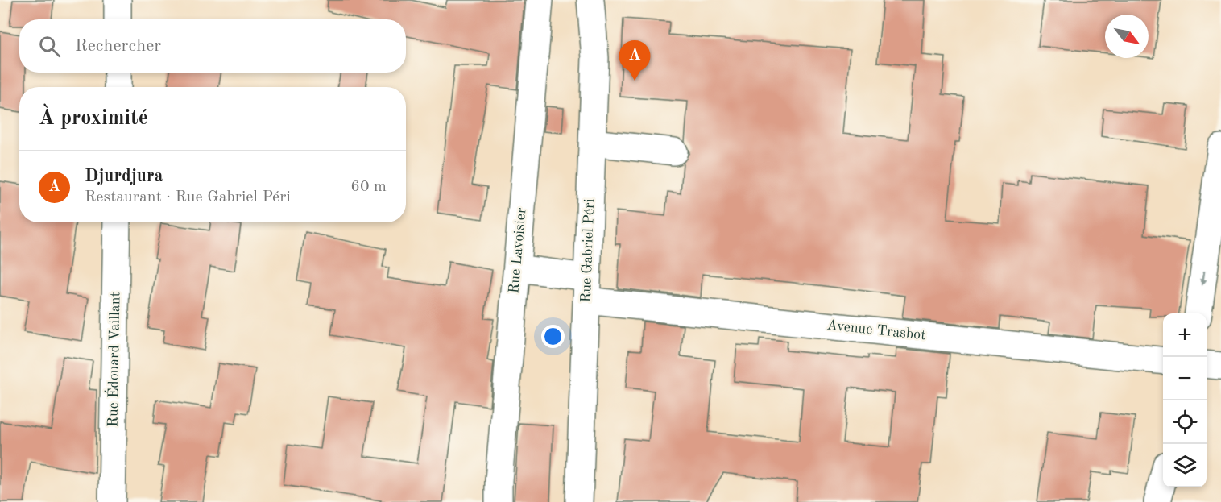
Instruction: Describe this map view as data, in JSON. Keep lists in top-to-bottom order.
{
  "streets": {
    "street": [
      "Rue Lavoisier",
      "Rue Gabriel Péri",
      "Avenue Trasbot",
      "Rue Édouard Vaillant"
    ]
  },
  "crossings": [
    ["Rue Lavoisier", "Avenue Trasbot"],
    ["Rue Gabriel Péri", "Avenue Trasbot"]
  ],
  "north": "bottom right",
  "page": {
    "search": "Rechercher",
    "pins": "A",
    "heading": "À proximité",
    "list": [
      {
        "mark": "A",
        "name": "Djurdjura",
        "note": "Restaurant · Rue Gabriel Péri",
        "value": "60 m"
      }
    ],
    "map_buttons": ["+", "−"]
  }
}
